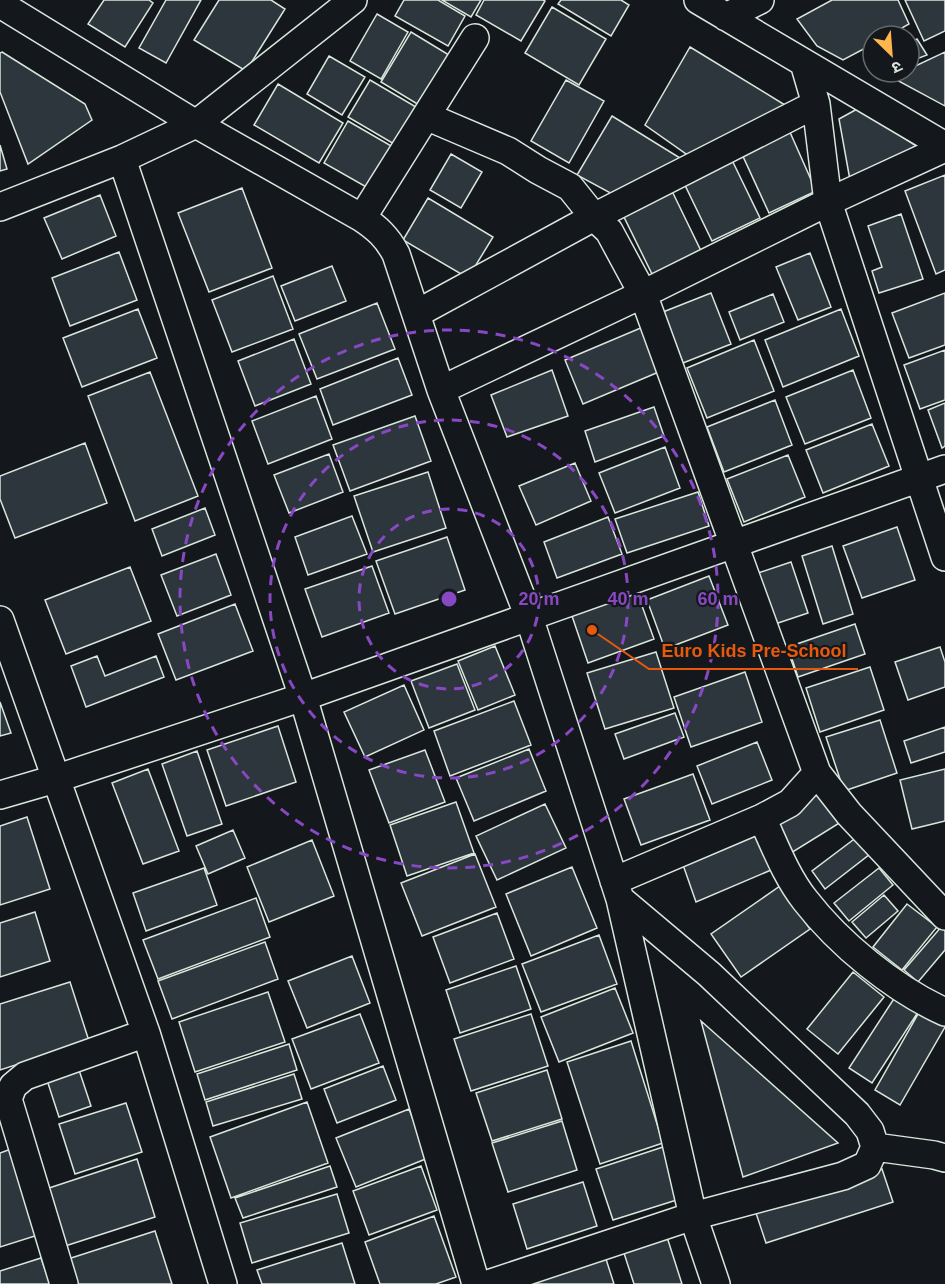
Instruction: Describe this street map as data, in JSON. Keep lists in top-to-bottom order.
{
  "places": ["Euro Kids Pre-School"],
  "north": "bottom right",
  "rings": ["20 m", "40 m", "60 m"]
}
